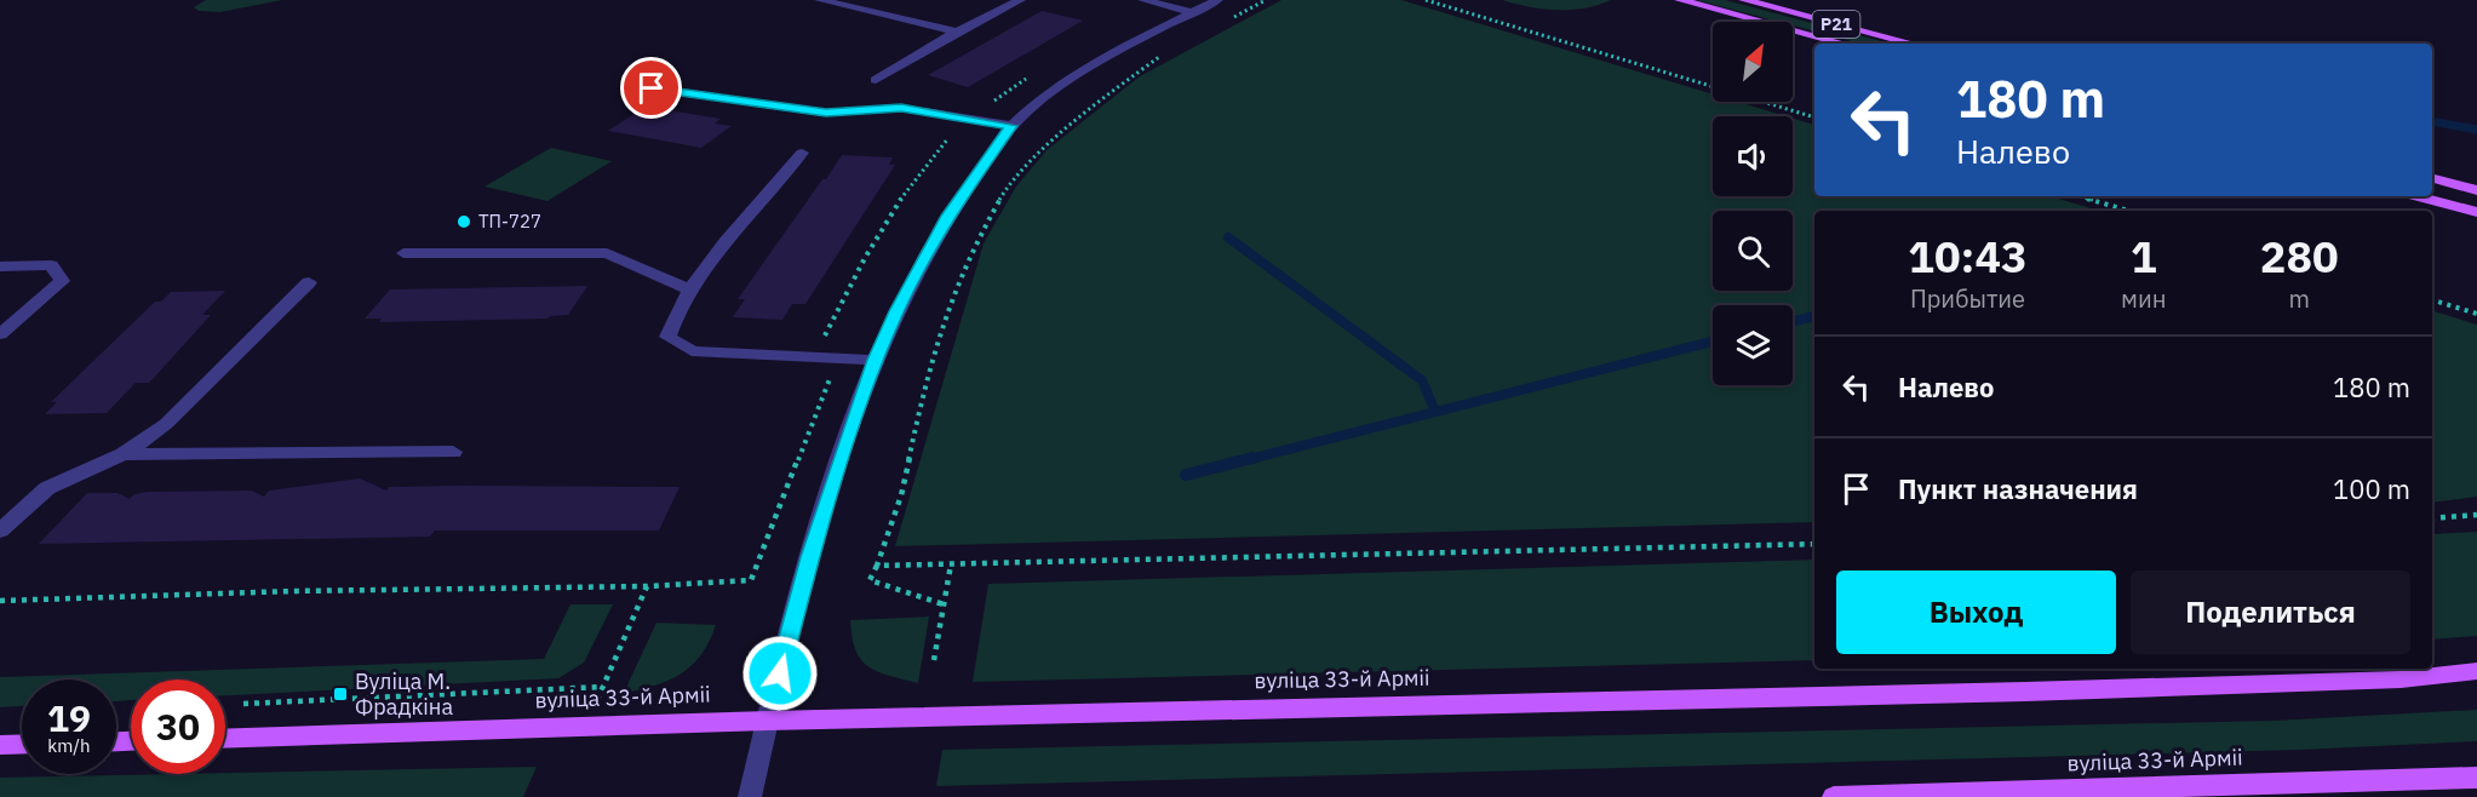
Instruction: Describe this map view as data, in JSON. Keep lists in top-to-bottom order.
{
  "streets": {
    "main road": ["Р21", "вуліца 33-й Арміі"]
  },
  "places": {
    "other": ["ТП-727"],
    "transit": ["Вуліца М. Фрадкіна"]
  },
  "north": "top right",
  "page": {
    "turn": ["180 m", "Налево"],
    "eta": [
      "10:43",
      "Прибытие",
      "1",
      "мин",
      "280",
      "m"
    ],
    "list": [
      {
        "name": "Налево",
        "value": "180 m"
      },
      {
        "name": "Пункт назначения",
        "value": "100 m"
      }
    ],
    "buttons": ["Выход", "Поделиться"],
    "speed": "19 km/h",
    "limit": "30"
  }
}
